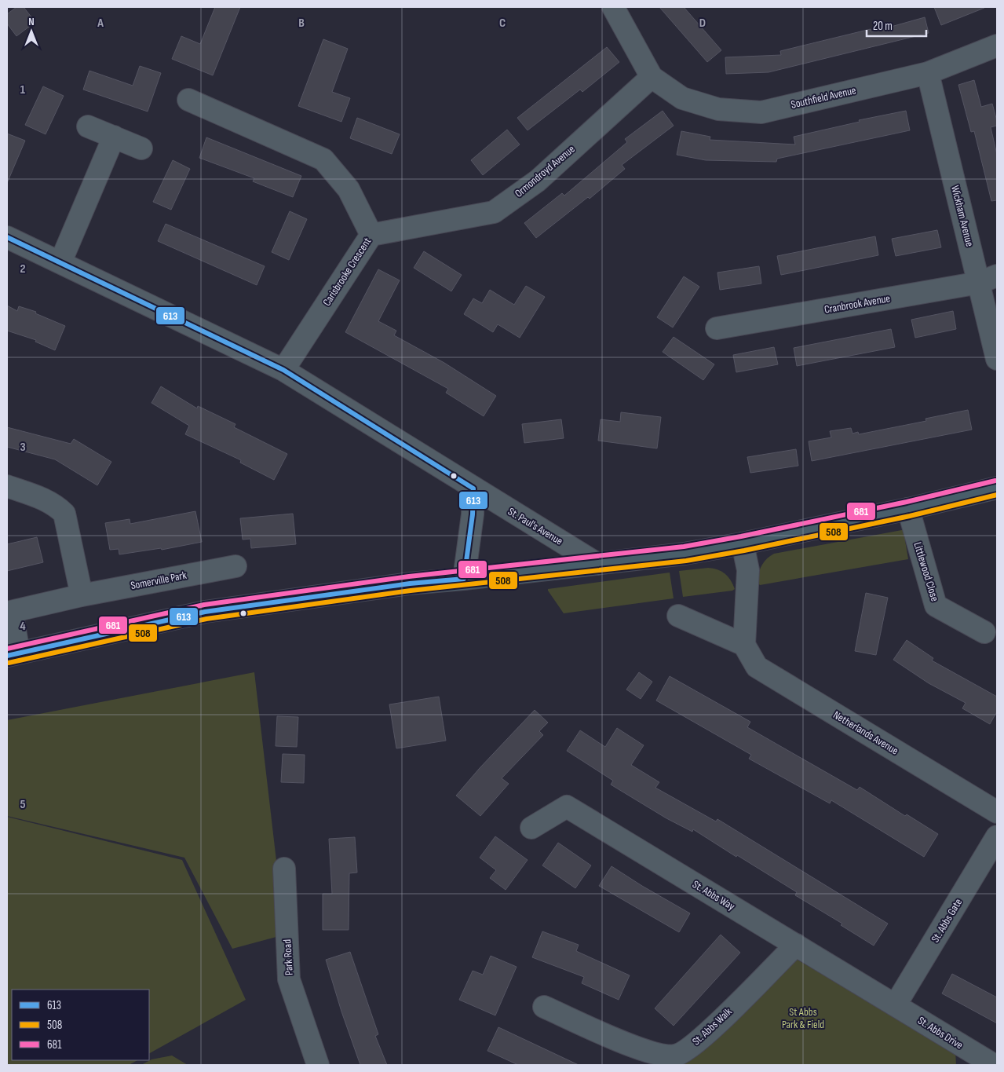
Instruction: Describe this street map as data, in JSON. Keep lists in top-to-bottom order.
{
  "streets": {
    "street": [
      "Southfield Avenue",
      "Ormondroyd Avenue",
      "Wickham Avenue",
      "Carisbrooke Crescent",
      "Cranbrook Avenue",
      "St. Paul's Avenue",
      "Littlewood Close",
      "Somerville Park",
      "Netherlands Avenue",
      "St. Abbs Way",
      "St. Abbs Gate",
      "Park Road",
      "St. Abbs Walk",
      "St. Abbs Drive"
    ]
  },
  "crossings": [
    ["Southfield Avenue", "Ormondroyd Avenue"],
    ["Southfield Avenue", "Wickham Avenue"],
    ["Ormondroyd Avenue", "Carisbrooke Crescent"],
    ["Wickham Avenue", "Cranbrook Avenue"],
    ["Carisbrooke Crescent", "St. Paul's Avenue"],
    ["St. Abbs Way", "St. Abbs Gate"],
    ["St. Abbs Way", "St. Abbs Walk"],
    ["St. Abbs Way", "St. Abbs Drive"],
    ["St. Abbs Gate", "St. Abbs Drive"]
  ],
  "parks": ["St Abbs Park & Field"],
  "lines": ["transit line 613", "transit line 681", "transit line 508"],
  "legend": ["613", "508", "681"],
  "scale_bar": "20 m",
  "north": "top",
  "grid": {
    "columns": [
      "A",
      "B",
      "C",
      "D"
    ],
    "rows": [
      "1",
      "2",
      "3",
      "4",
      "5"
    ]
  }
}
